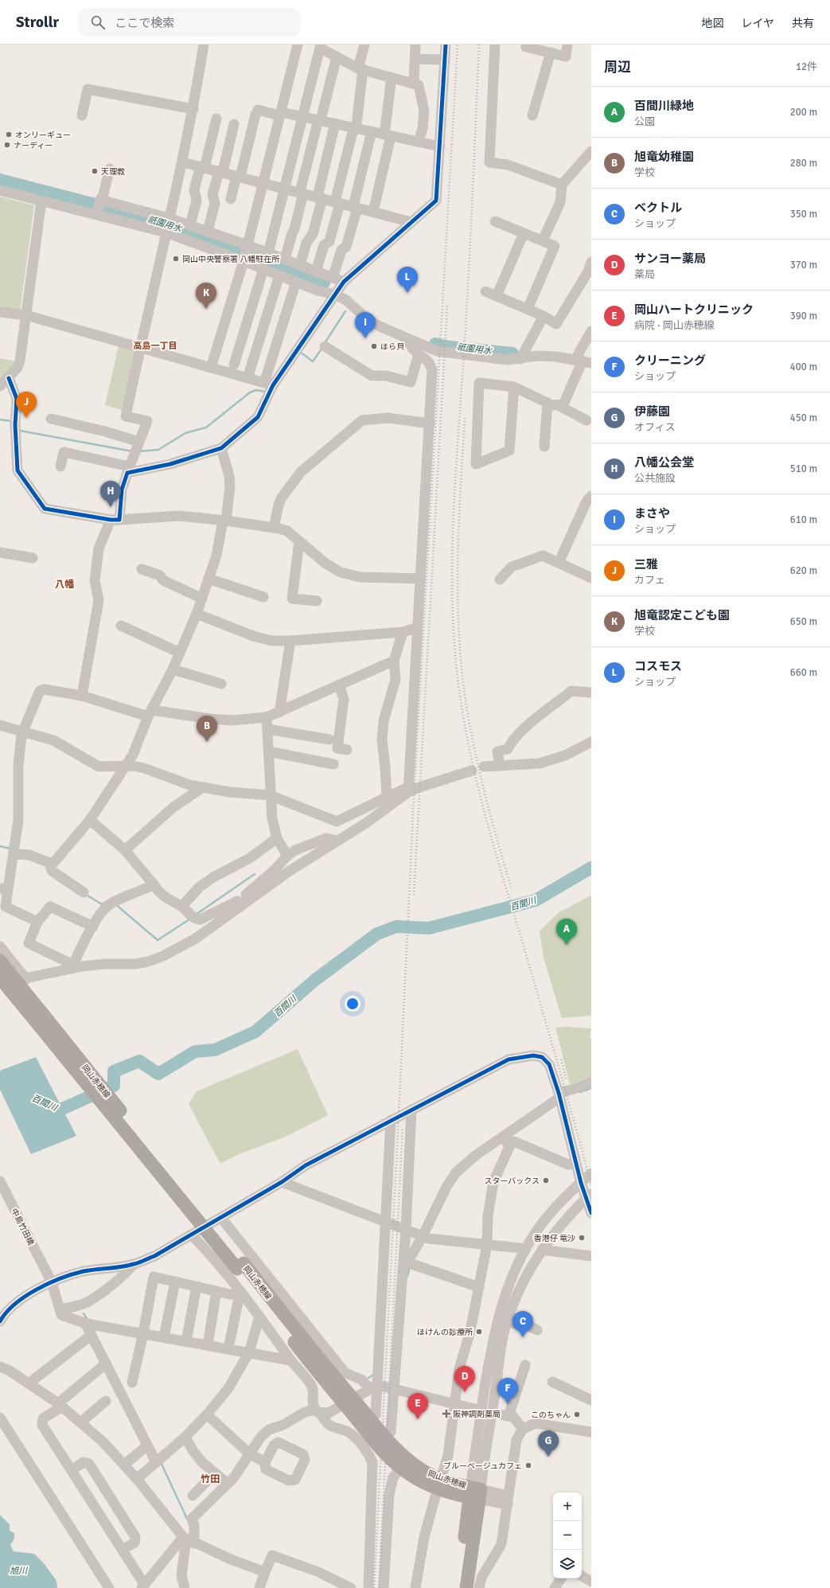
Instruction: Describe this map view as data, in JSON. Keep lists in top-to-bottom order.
{
  "streets": {
    "main road": ["岡山赤穂線"],
    "street": ["中島竹田橋"]
  },
  "districts": ["高島一丁目", "八幡", "竹田"],
  "water": ["祇園用水", "百間川", "旭川"],
  "places": {
    "other": [
      "オンリーギュー",
      "ナーディー",
      "天理教",
      "岡山中央警察署 八幡駐在所",
      "ほら貝",
      "スターバックス",
      "香港仔 竜沙",
      "ほけんの診療所",
      "このちゃん",
      "ブルーベージュカフェ"
    ],
    "health": ["阪神調剤薬局"]
  },
  "page": {
    "header": "Strollr",
    "search": "ここで検索",
    "nav": ["地図", "レイヤ", "共有"],
    "heading": ["周辺", "12件"],
    "list": [
      {
        "mark": "A",
        "name": "百間川緑地",
        "note": "公園",
        "value": "200 m"
      },
      {
        "mark": "B",
        "name": "旭竜幼稚園",
        "note": "学校",
        "value": "280 m"
      },
      {
        "mark": "C",
        "name": "ベクトル",
        "note": "ショップ",
        "value": "350 m"
      },
      {
        "mark": "D",
        "name": "サンヨー薬局",
        "note": "薬局",
        "value": "370 m"
      },
      {
        "mark": "E",
        "name": "岡山ハートクリニック",
        "note": "病院 · 岡山赤穂線",
        "value": "390 m"
      },
      {
        "mark": "F",
        "name": "クリーニング",
        "note": "ショップ",
        "value": "400 m"
      },
      {
        "mark": "G",
        "name": "伊藤園",
        "note": "オフィス",
        "value": "450 m"
      },
      {
        "mark": "H",
        "name": "八幡公会堂",
        "note": "公共施設",
        "value": "510 m"
      },
      {
        "mark": "I",
        "name": "まさや",
        "note": "ショップ",
        "value": "610 m"
      },
      {
        "mark": "J",
        "name": "三雅",
        "note": "カフェ",
        "value": "620 m"
      },
      {
        "mark": "K",
        "name": "旭竜認定こども園",
        "note": "学校",
        "value": "650 m"
      },
      {
        "mark": "L",
        "name": "コスモス",
        "note": "ショップ",
        "value": "660 m"
      }
    ],
    "pins": [
      "L",
      "K",
      "I",
      "J",
      "H",
      "B",
      "A",
      "C",
      "D",
      "F",
      "E",
      "G"
    ],
    "map_buttons": ["+", "−"]
  }
}
